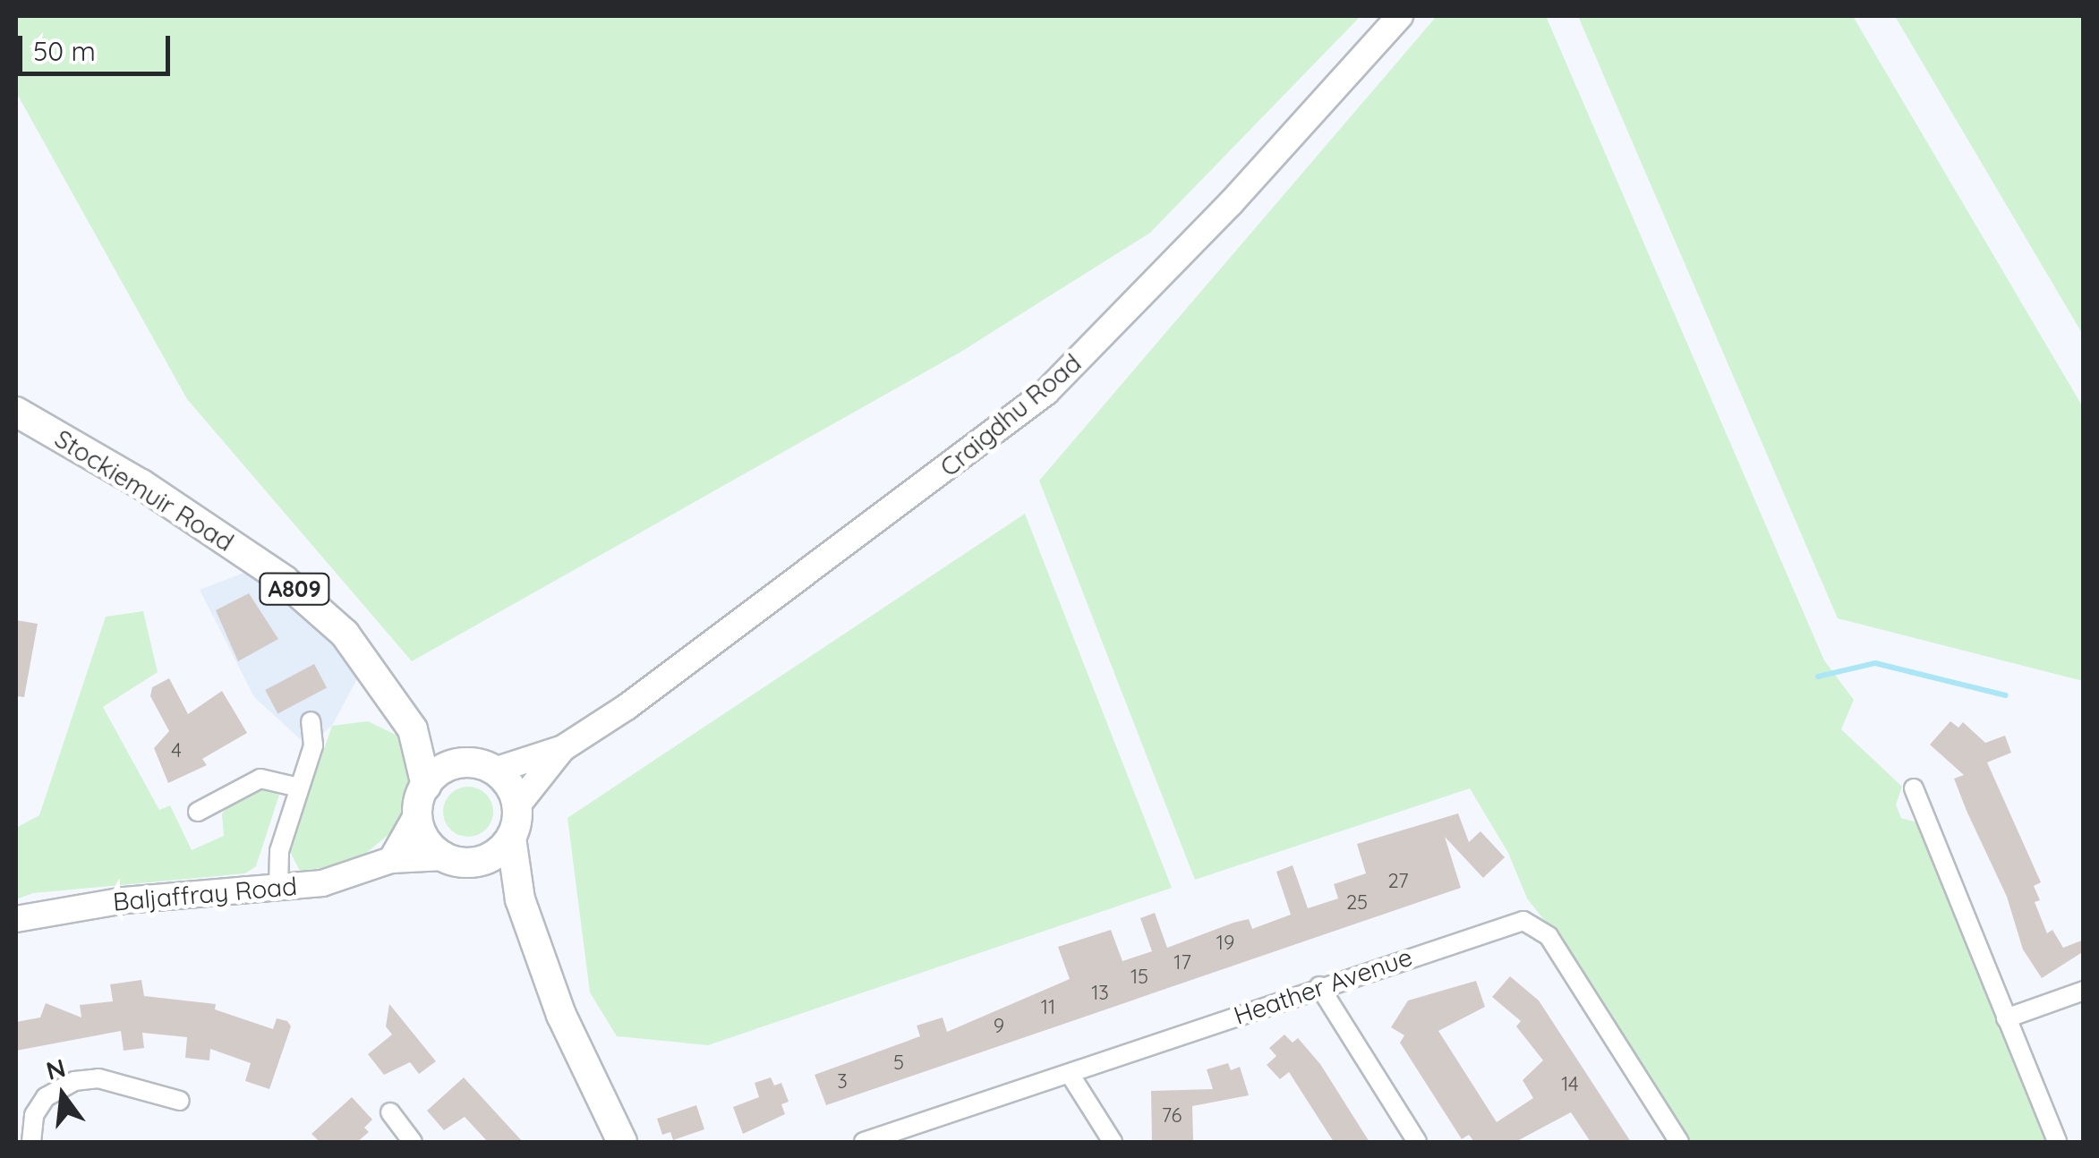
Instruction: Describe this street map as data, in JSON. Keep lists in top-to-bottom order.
{
  "streets": {
    "main road": [
      "Craigdhu Road",
      "Stockiemuir Road",
      "A809",
      "Baljaffray Road"
    ],
    "street": ["Heather Avenue"]
  },
  "crossings": [
    ["Craigdhu Road", "Stockiemuir Road"],
    ["Craigdhu Road", "Baljaffray Road"],
    ["Stockiemuir Road", "Baljaffray Road"]
  ],
  "house_numbers": [
    "4",
    "27",
    "25",
    "19",
    "17",
    "15",
    "13",
    "11",
    "9",
    "5",
    "3",
    "14",
    "76"
  ],
  "scale_bar": "50 m",
  "north": "top"
}
